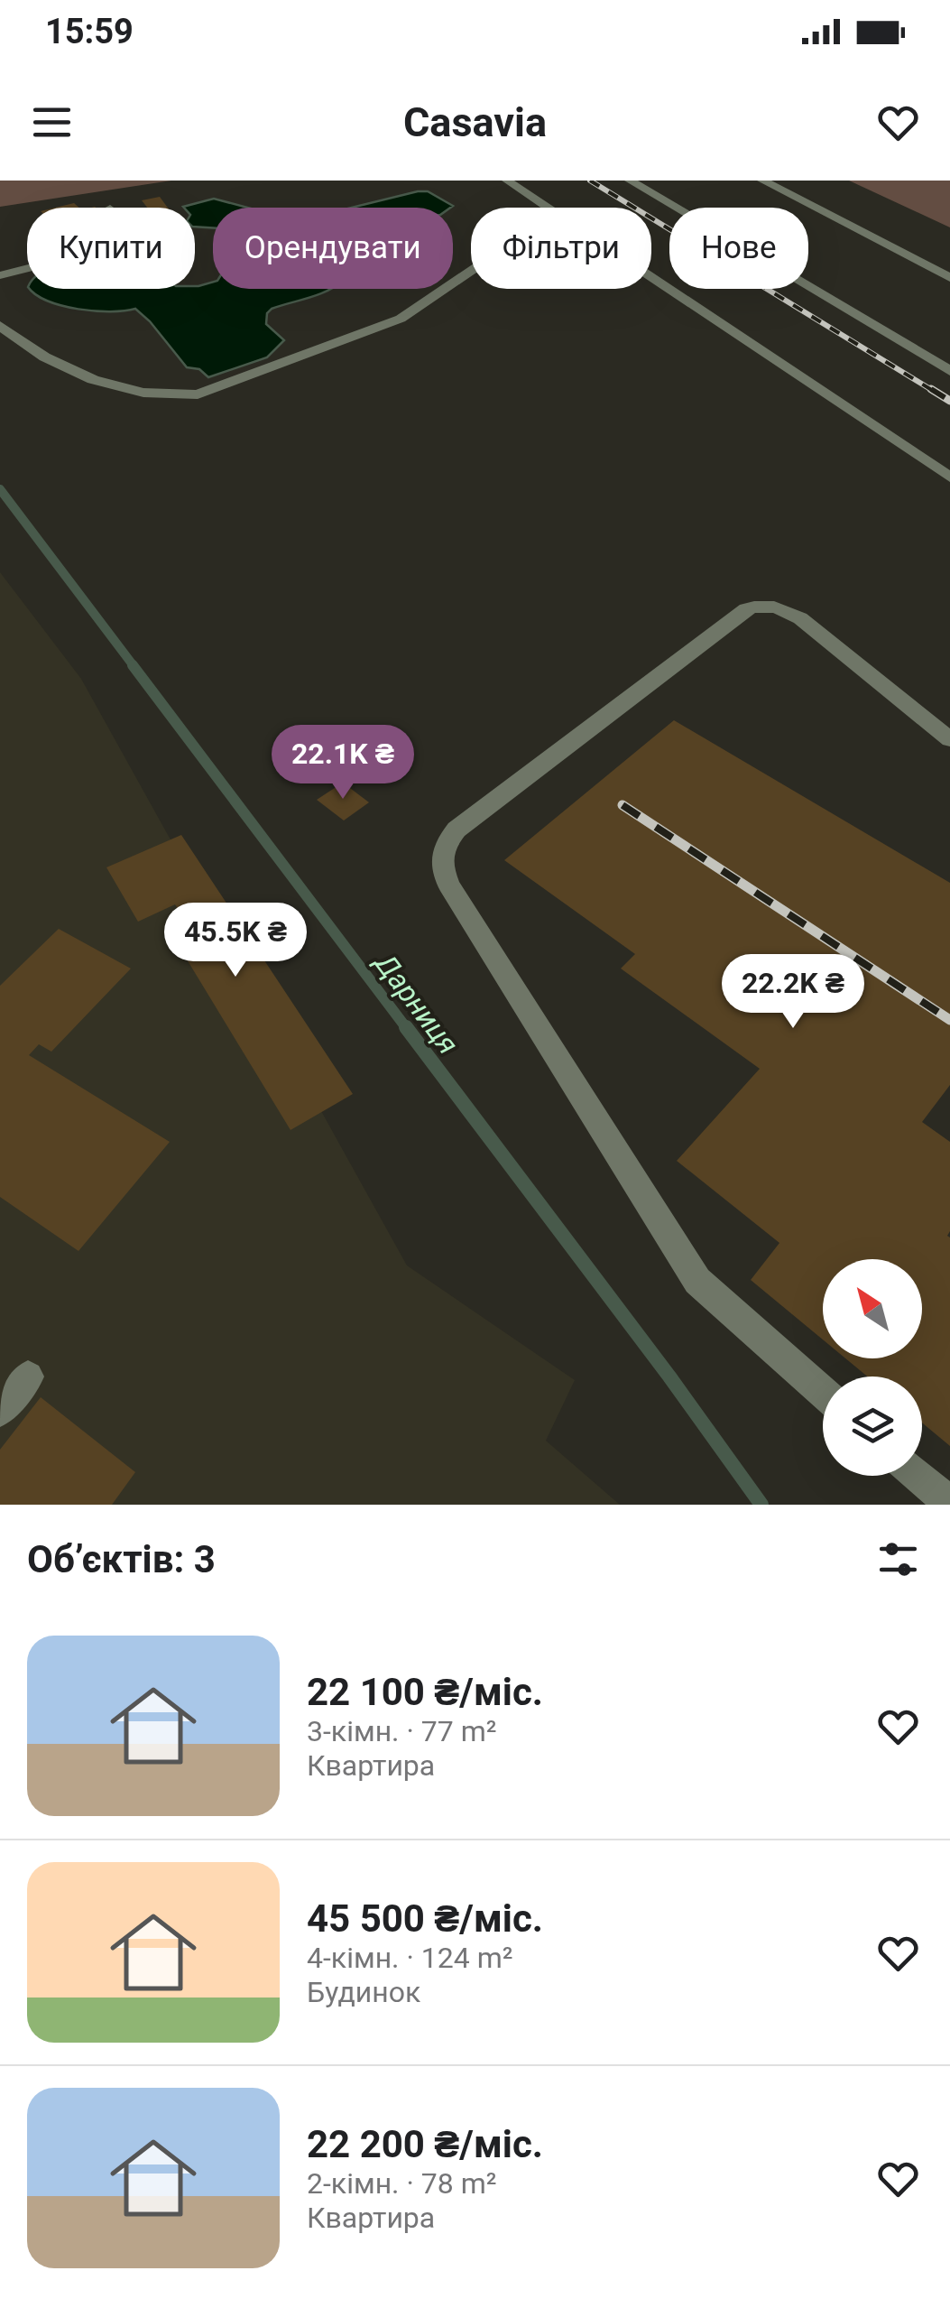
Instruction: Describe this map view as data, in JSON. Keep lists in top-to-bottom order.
{
  "water": ["Дарниця"],
  "north": "top left",
  "page": {
    "status": "15:59",
    "header": "Casavia",
    "chip": [
      "Купити",
      "Орендувати",
      "Фільтри",
      "Нове"
    ],
    "price": ["22.1K ₴", "45.5K ₴", "22.2K ₴"],
    "heading": "Об’єктів: 3",
    "list": [
      {
        "name": "22 100 ₴/міс.",
        "note": "3-кімн. · 77 m² · Квартира"
      },
      {
        "name": "45 500 ₴/міс.",
        "note": "4-кімн. · 124 m² · Будинок"
      },
      {
        "name": "22 200 ₴/міс.",
        "note": "2-кімн. · 78 m² · Квартира"
      }
    ]
  }
}
